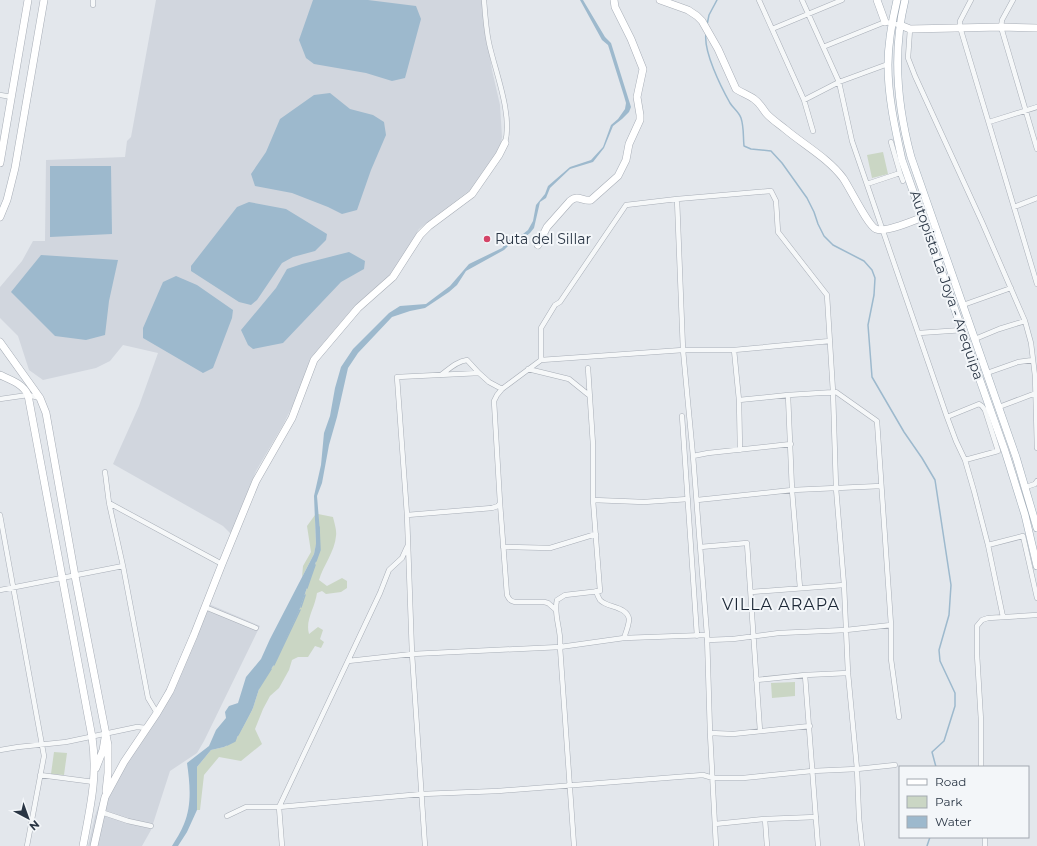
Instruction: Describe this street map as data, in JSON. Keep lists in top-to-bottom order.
{
  "streets": {
    "street": ["Autopista La Joya - Arequipa"]
  },
  "districts": ["VILLA ARAPA"],
  "places": ["Ruta del Sillar"],
  "legend": ["Road", "Park", "Water"],
  "north": "bottom right"
}
